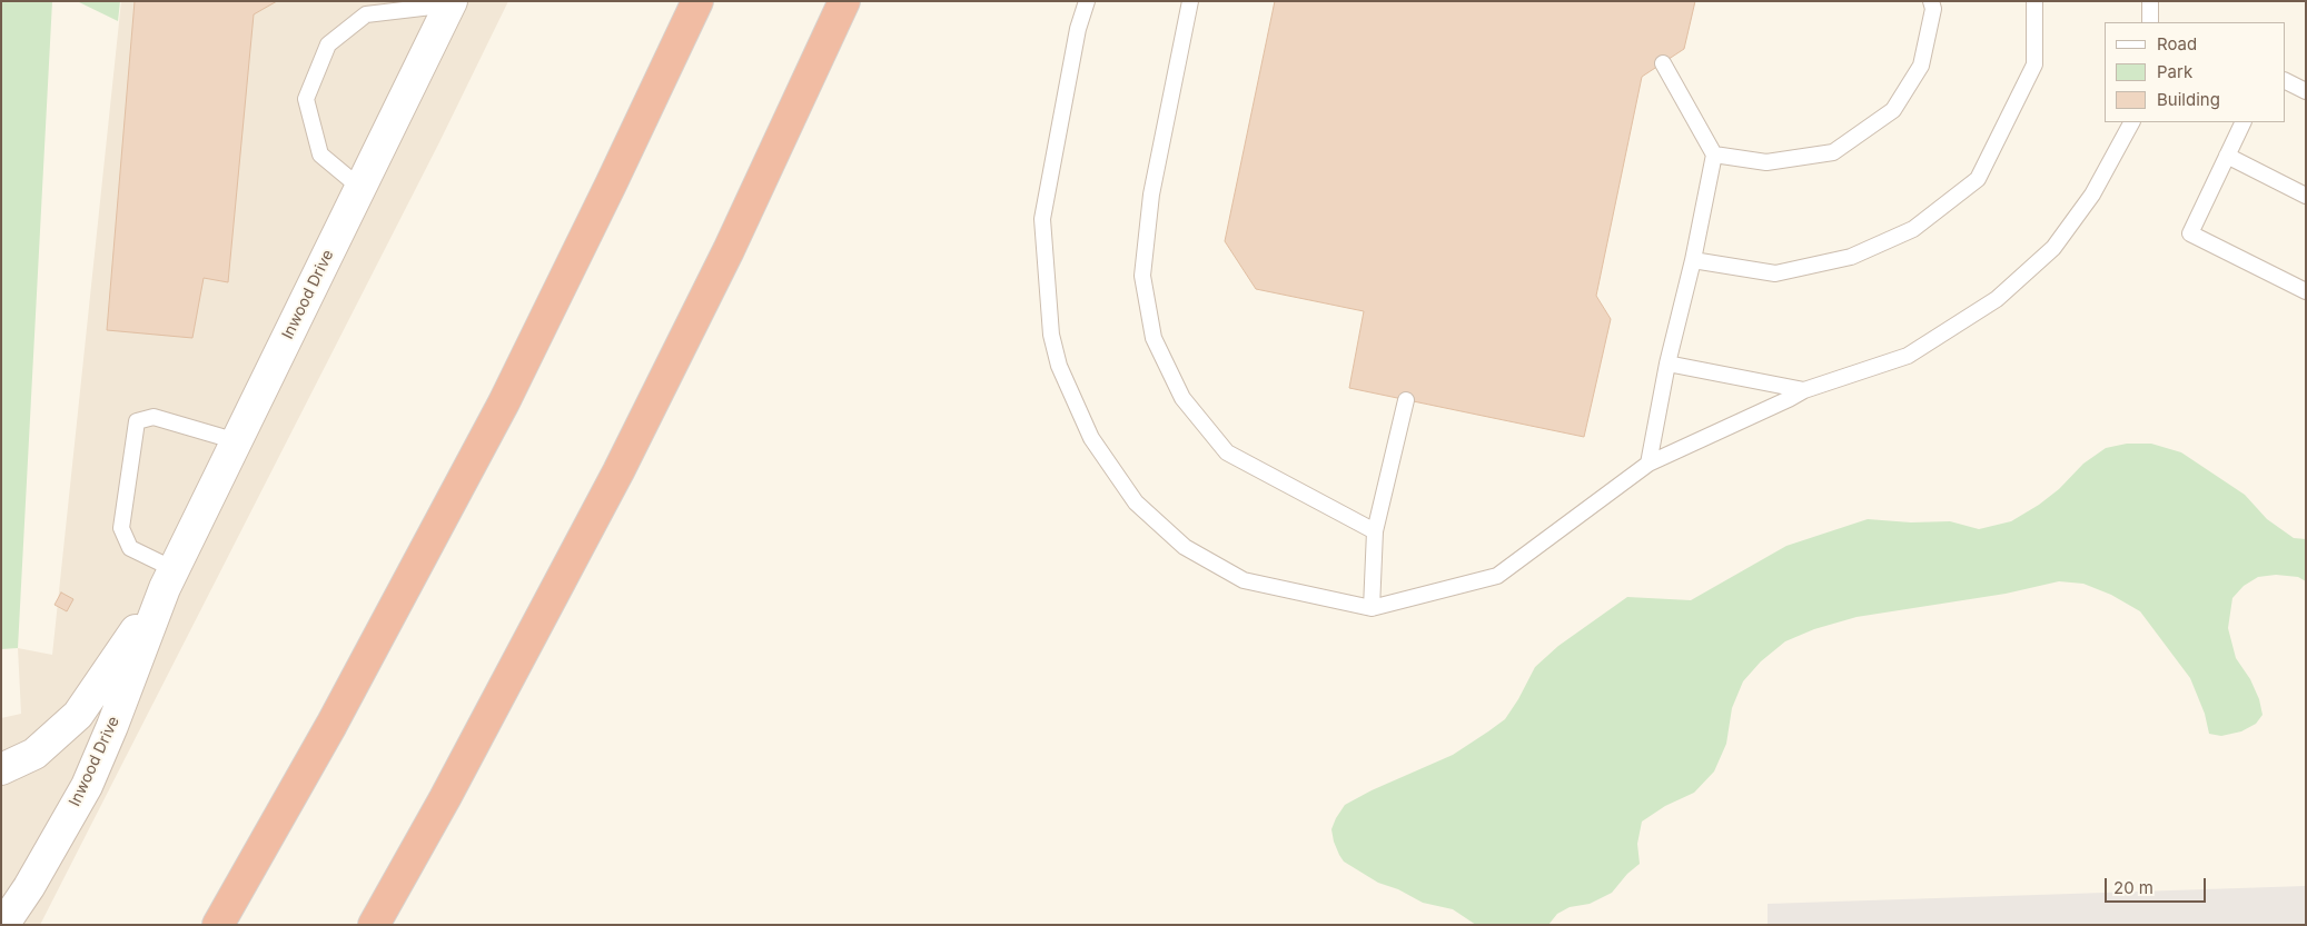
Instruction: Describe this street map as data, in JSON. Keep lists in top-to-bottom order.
{
  "streets": {
    "street": ["Inwood Drive"]
  },
  "legend": ["Road", "Park", "Building"],
  "scale_bar": "20 m"
}
